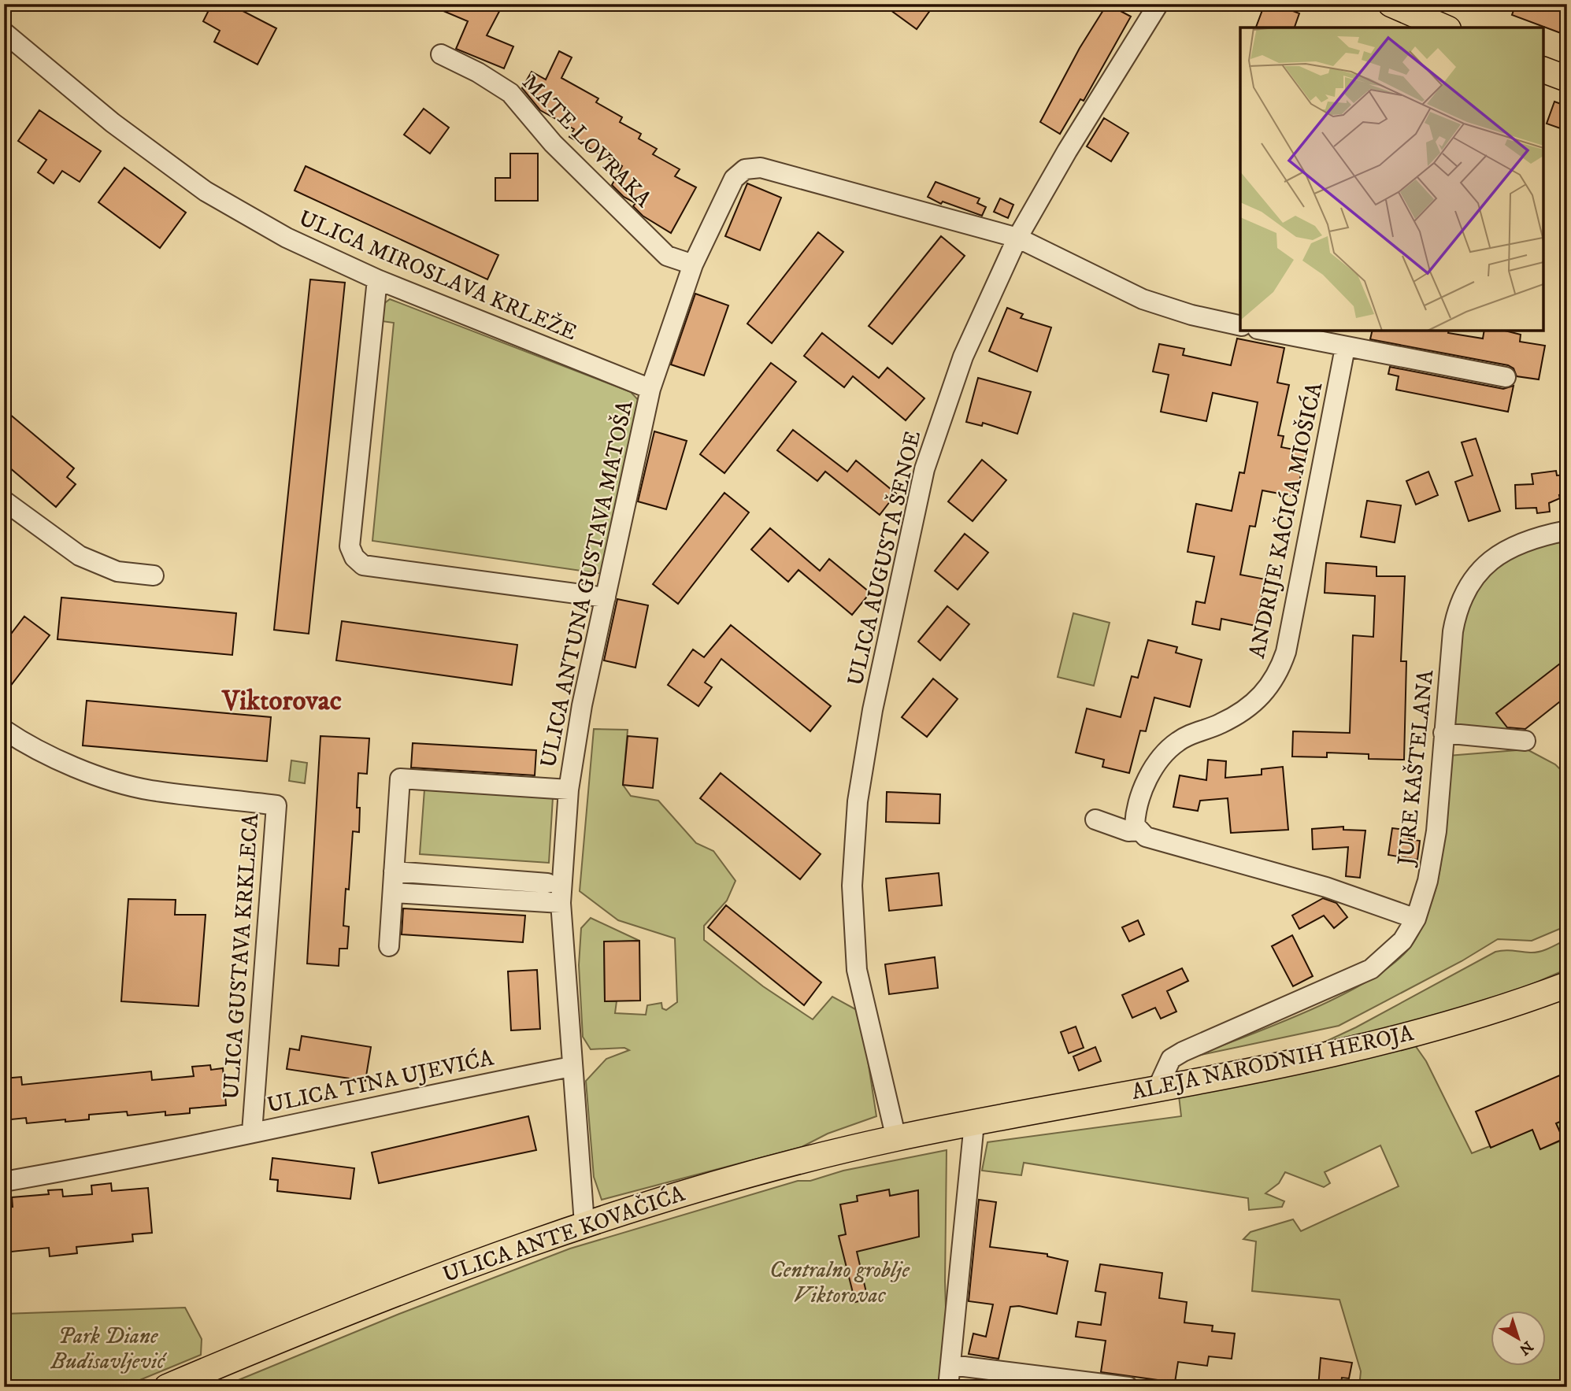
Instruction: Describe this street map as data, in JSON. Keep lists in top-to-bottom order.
{
  "streets": {
    "main road": ["ALEJA NARODNIH HEROJA", "ULICA ANTE KOVAČIĆA"],
    "street": [
      "MATE LOVRAKA",
      "ULICA MIROSLAVA KRLEŽE",
      "ANDRIJE KAČIĆA MIOŠIĆA",
      "ULICA AUGUSTA ŠENOE",
      "ULICA ANTUNA GUSTAVA MATOŠA",
      "JURE KAŠTELANA",
      "ULICA GUSTAVA KRKLECA",
      "ULICA TINA UJEVIĆA"
    ]
  },
  "crossings": [
    ["MATE LOVRAKA", "ULICA ANTUNA GUSTAVA MATOŠA"],
    ["ULICA MIROSLAVA KRLEŽE", "ULICA ANTUNA GUSTAVA MATOŠA"],
    ["ULICA AUGUSTA ŠENOE", "ULICA ANTUNA GUSTAVA MATOŠA"],
    ["ULICA AUGUSTA ŠENOE", "ULICA ANTE KOVAČIĆA"],
    ["ULICA ANTUNA GUSTAVA MATOŠA", "ULICA TINA UJEVIĆA"],
    ["ULICA ANTUNA GUSTAVA MATOŠA", "ULICA ANTE KOVAČIĆA"],
    ["JURE KAŠTELANA", "ALEJA NARODNIH HEROJA"],
    ["ULICA GUSTAVA KRKLECA", "ULICA TINA UJEVIĆA"],
    ["ALEJA NARODNIH HEROJA", "ULICA ANTE KOVAČIĆA"]
  ],
  "districts": ["Viktorovac"],
  "parks": ["Centralno groblje Viktorovac", "Park Diane Budisavljević"],
  "north": "bottom right"
}
